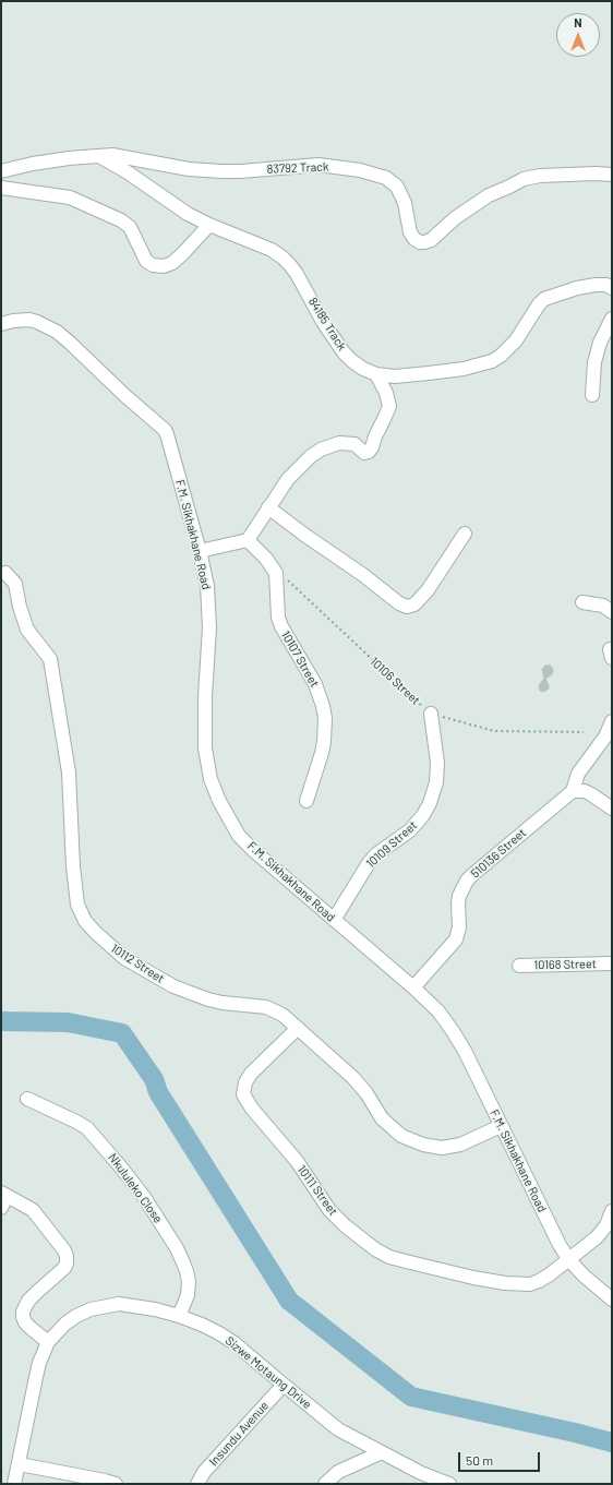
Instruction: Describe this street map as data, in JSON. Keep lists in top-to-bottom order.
{
  "streets": {
    "street": [
      "83792 Track",
      "84185 Track",
      "F.M. Sikhakhane Road",
      "10107 Street",
      "10109 Street",
      "510136 Street",
      "10112 Street",
      "10168 Street",
      "Nkululeko Close",
      "10111 Street",
      "Sizwe Motaung Drive",
      "Insundu Avenue"
    ],
    "path": ["10106 Street"]
  },
  "crossings": [
    ["83792 Track", "84185 Track"],
    ["F.M. Sikhakhane Road", "10109 Street"],
    ["F.M. Sikhakhane Road", "510136 Street"],
    ["F.M. Sikhakhane Road", "10112 Street"],
    ["F.M. Sikhakhane Road", "10111 Street"],
    ["10107 Street", "10106 Street"],
    ["10106 Street", "10109 Street"],
    ["10112 Street", "10111 Street"],
    ["Nkululeko Close", "Sizwe Motaung Drive"],
    ["Sizwe Motaung Drive", "Insundu Avenue"]
  ],
  "scale_bar": "50 m",
  "north": "top"
}
